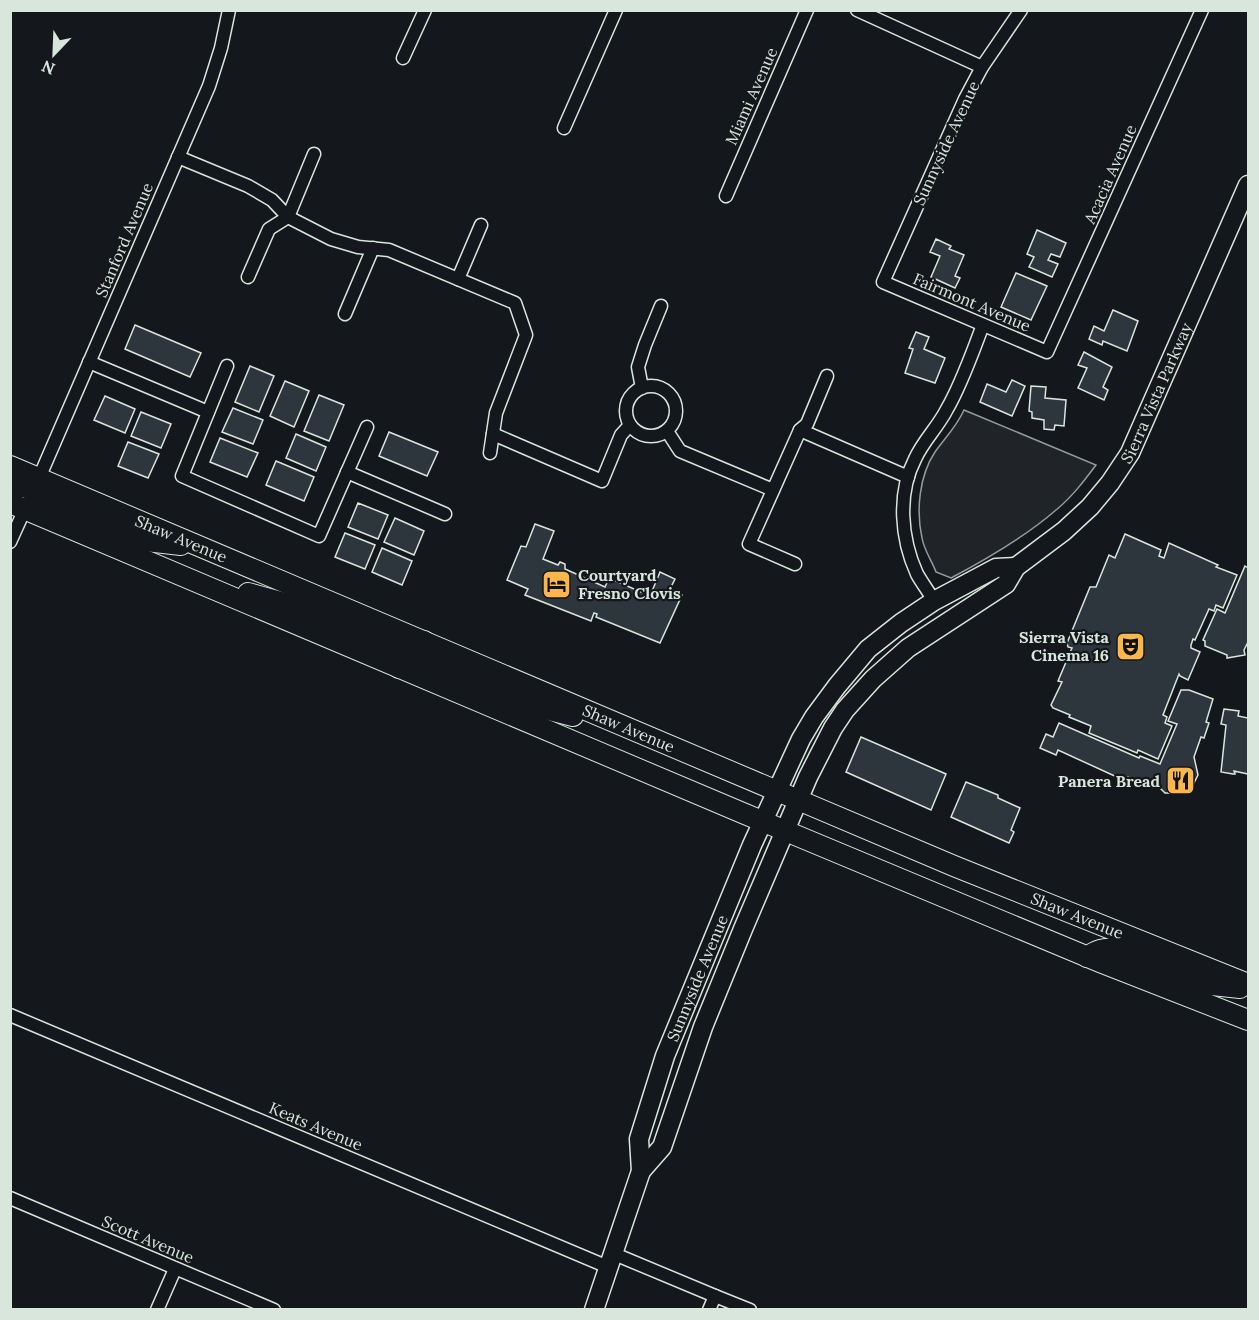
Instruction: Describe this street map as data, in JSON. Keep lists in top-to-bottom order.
{
  "streets": {
    "main road": ["Sunnyside Avenue", "Sierra Vista Parkway", "Shaw Avenue"],
    "street": [
      "Miami Avenue",
      "Acacia Avenue",
      "Stanford Avenue",
      "Fairmont Avenue",
      "Keats Avenue",
      "Scott Avenue"
    ]
  },
  "crossings": [
    ["Sunnyside Avenue", "Fairmont Avenue"],
    ["Sunnyside Avenue", "Sierra Vista Parkway"],
    ["Sunnyside Avenue", "Shaw Avenue"],
    ["Sunnyside Avenue", "Keats Avenue"],
    ["Acacia Avenue", "Fairmont Avenue"],
    ["Stanford Avenue", "Shaw Avenue"],
    ["Sierra Vista Parkway", "Shaw Avenue"]
  ],
  "places": {
    "hotel": ["Courtyard Fresno Clovis"],
    "theatre": ["Sierra Vista Cinema 16"],
    "restaurant": ["Panera Bread"]
  },
  "north": "bottom left"
}
